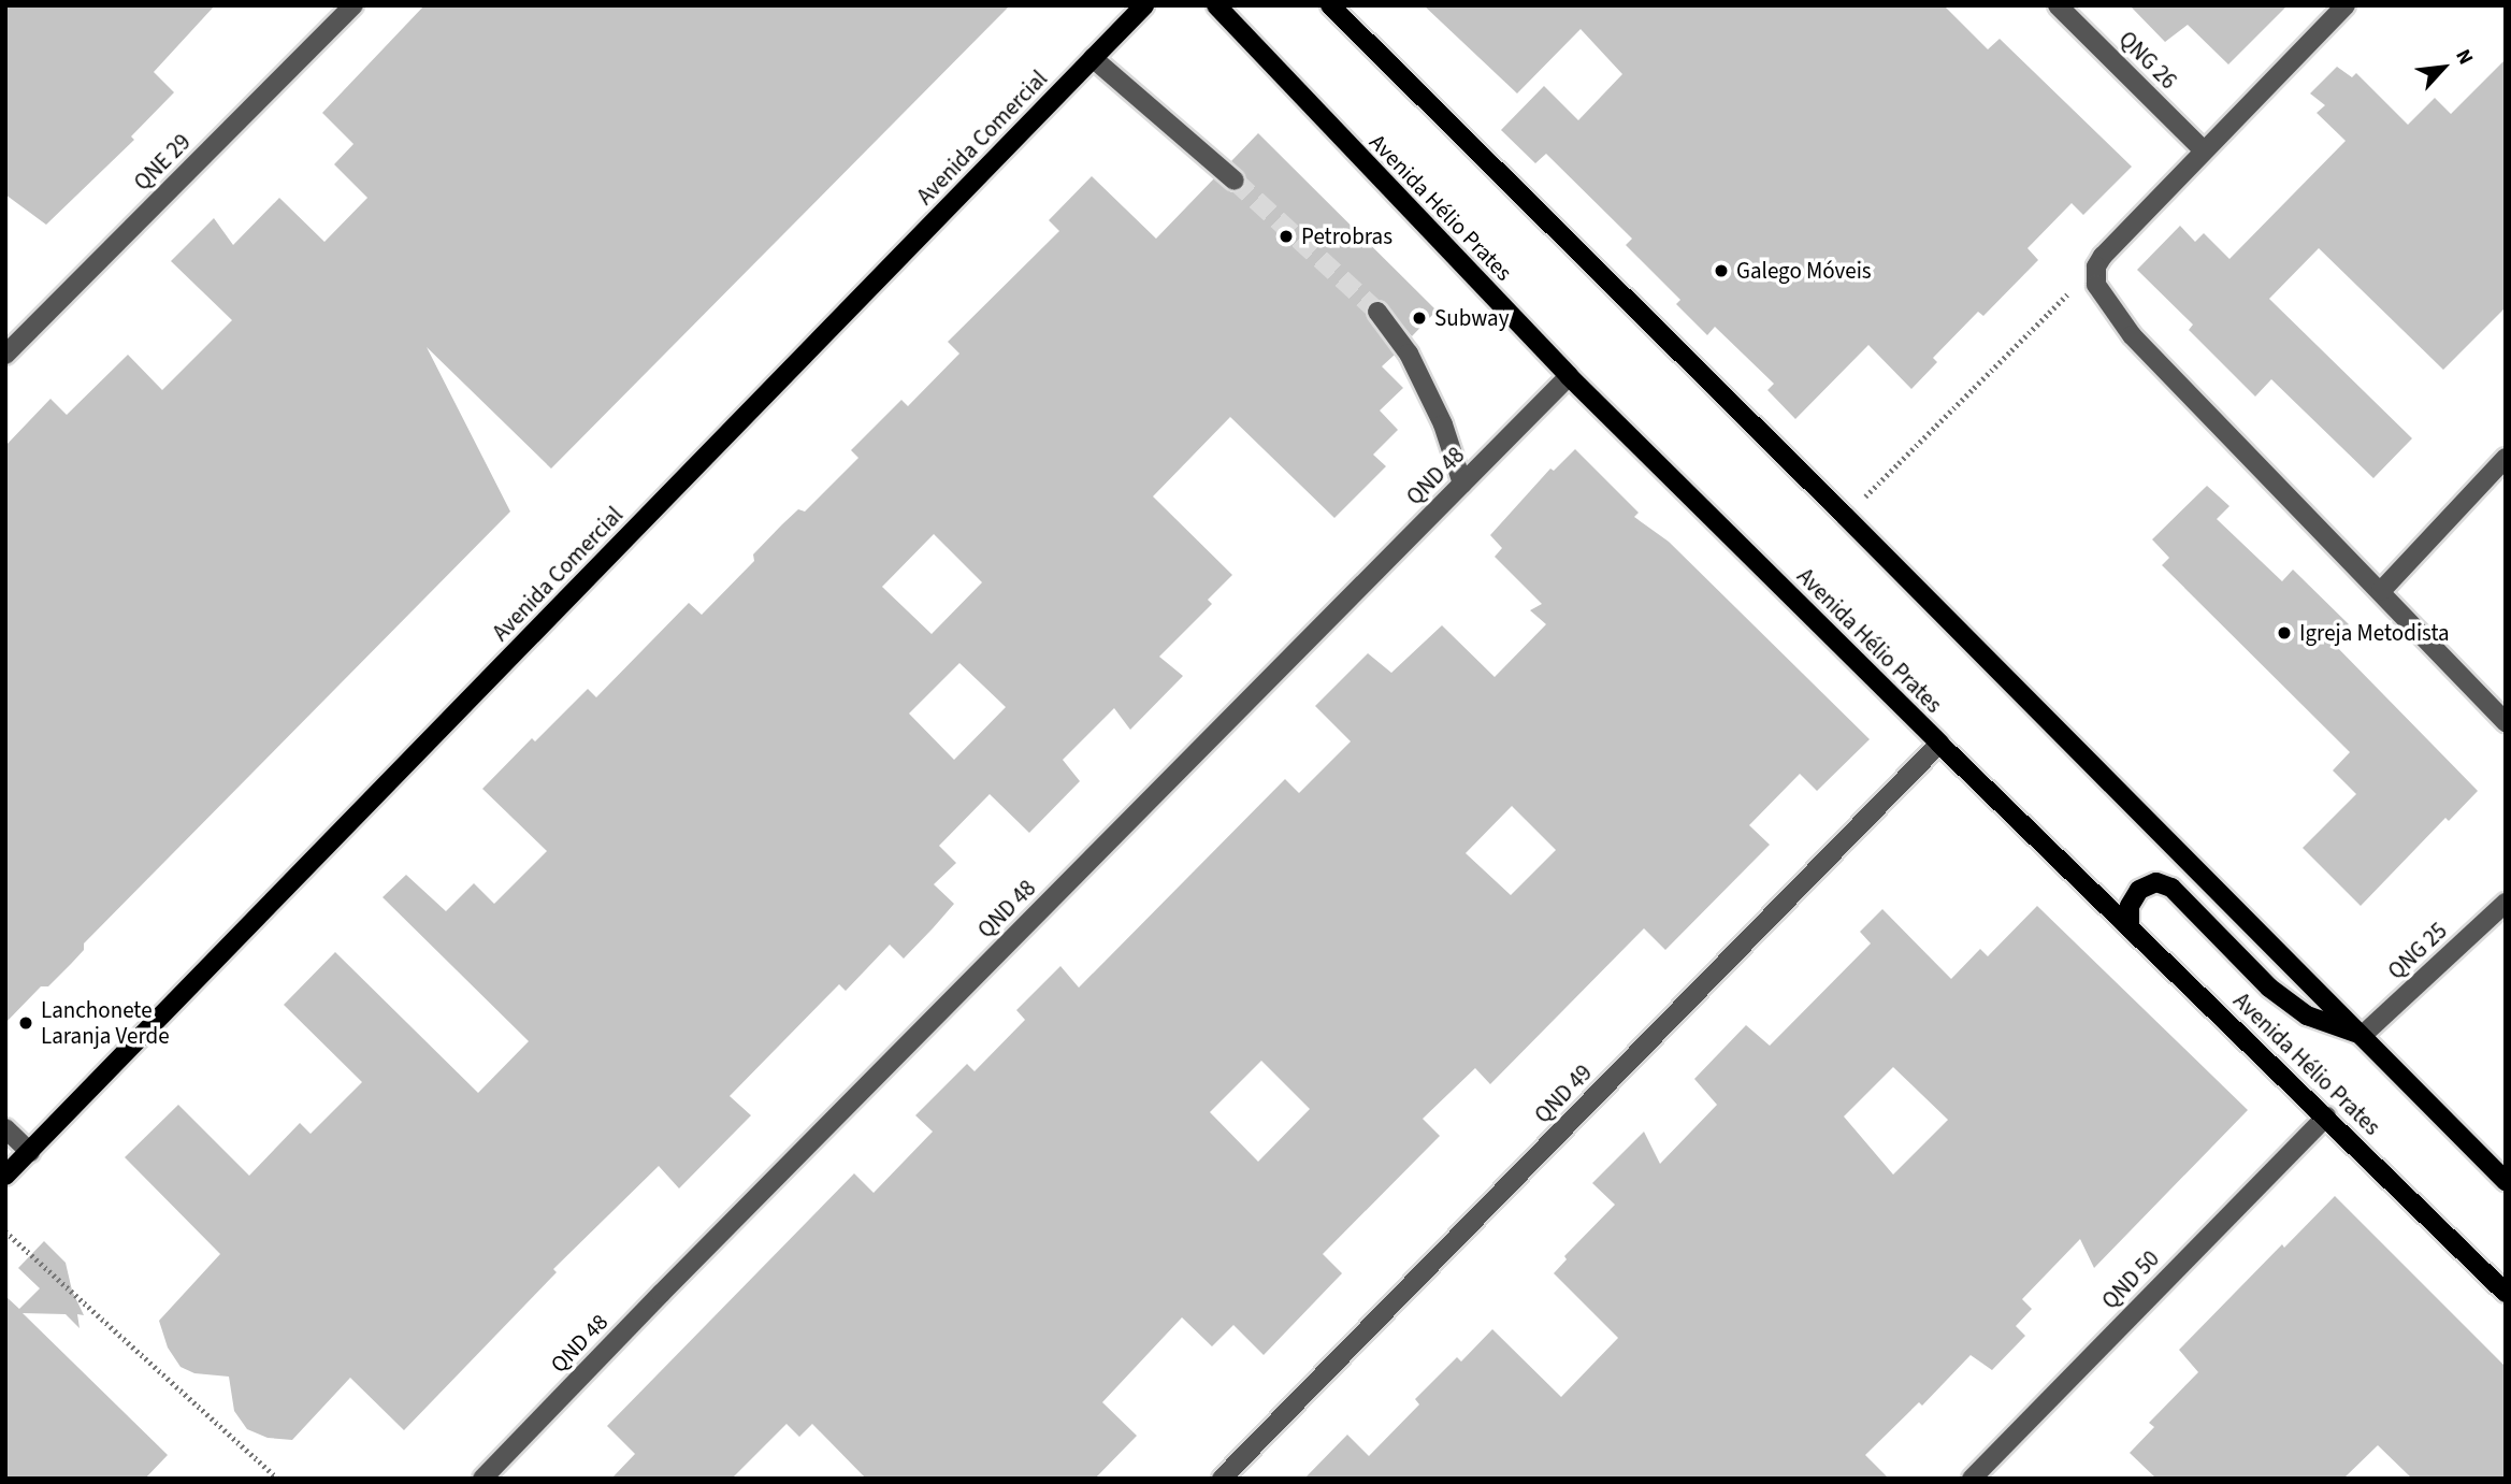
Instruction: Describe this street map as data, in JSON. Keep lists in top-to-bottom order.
{
  "streets": {
    "main road": ["Avenida Comercial", "Avenida Hélio Prates"],
    "street": [
      "QNG 26",
      "QNE 29",
      "QND 48",
      "QNG 25",
      "QND 49",
      "QND 50"
    ]
  },
  "crossings": [
    ["Avenida Hélio Prates", "QND 48"],
    ["Avenida Hélio Prates", "QND 49"],
    ["Avenida Hélio Prates", "QND 50"]
  ],
  "places": [
    "Petrobras",
    "Galego Móveis",
    "Subway",
    "Igreja Metodista",
    "Lanchonete Laranja Verde"
  ],
  "north": "top right"
}
